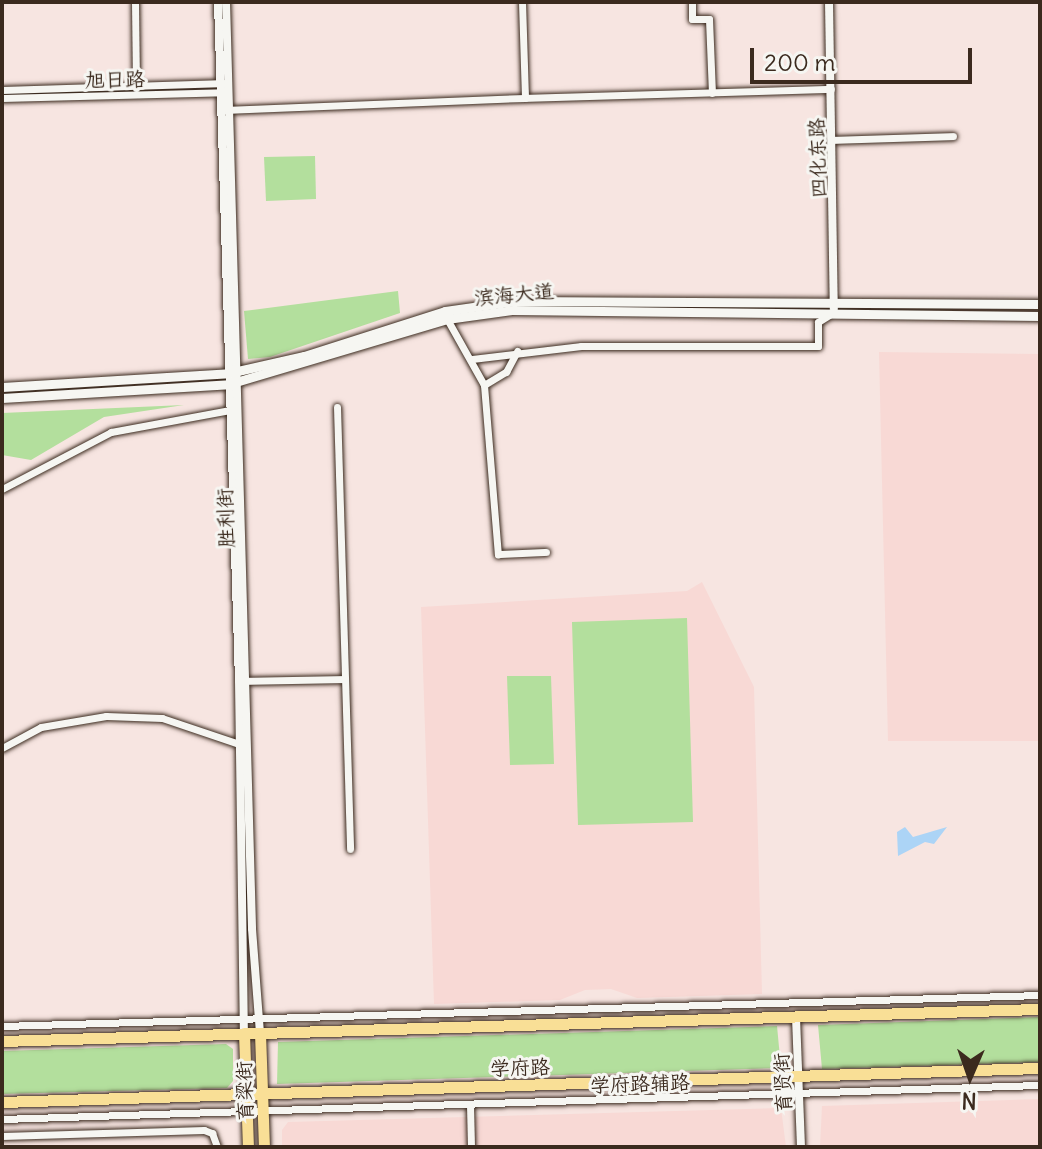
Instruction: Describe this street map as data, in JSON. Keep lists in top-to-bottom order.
{
  "streets": {
    "highway": ["学府路", "育梁街"],
    "main road": ["滨海大道"],
    "street": [
      "旭日路",
      "四化东路",
      "胜利街",
      "学府路辅路",
      "育贤街"
    ]
  },
  "crossings": [
    ["旭日路", "胜利街"],
    ["四化东路", "滨海大道"],
    ["滨海大道", "胜利街"],
    ["胜利街", "学府路"],
    ["胜利街", "育梁街"],
    ["学府路", "育贤街"],
    ["学府路", "育梁街"],
    ["学府路辅路", "育贤街"],
    ["学府路辅路", "育梁街"]
  ],
  "scale_bar": "200 m",
  "north": "bottom"
}
